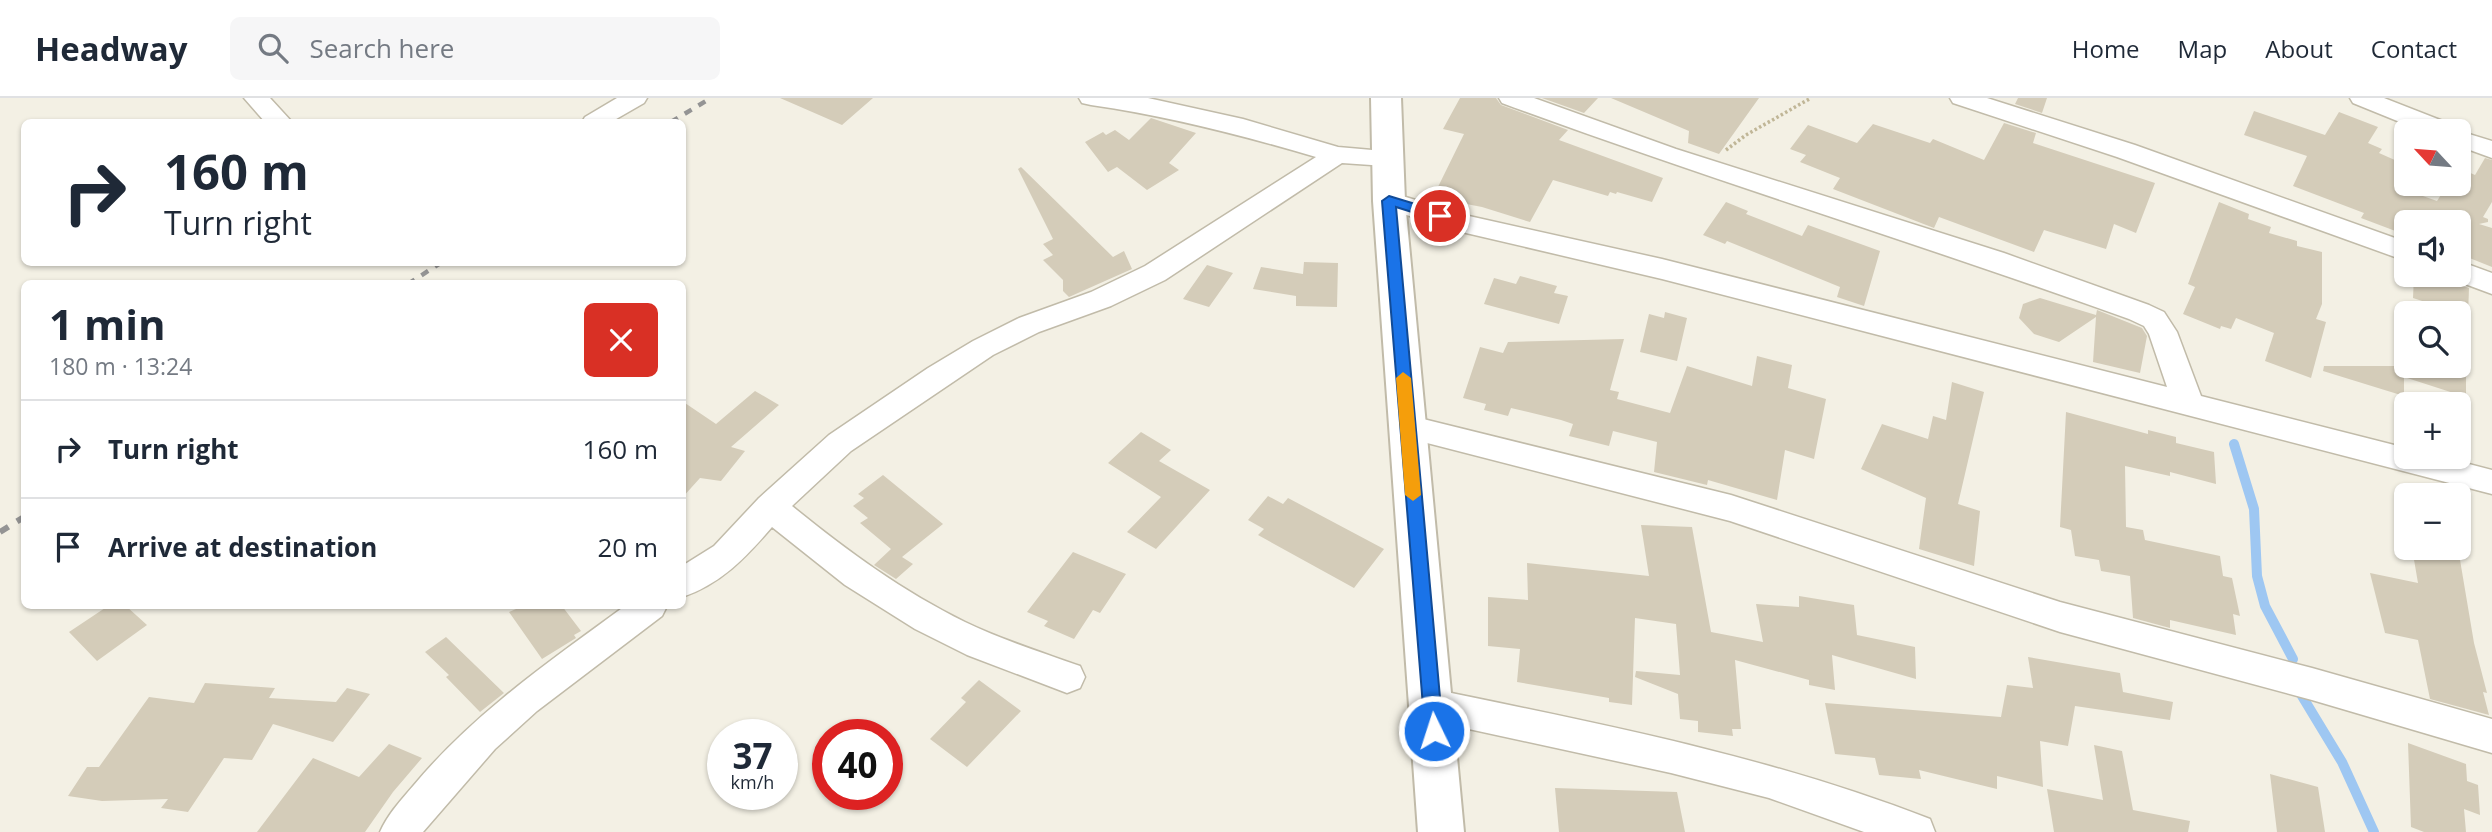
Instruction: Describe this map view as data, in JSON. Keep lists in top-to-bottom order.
{
  "north": "top left",
  "page": {
    "header": "Headway",
    "search": "Search here",
    "nav": [
      "Home",
      "Map",
      "About",
      "Contact"
    ],
    "map_buttons": ["+", "−"],
    "turn": ["160 m", "Turn right"],
    "heading": ["1 min", "180 m · 13:24"],
    "list": [
      {
        "name": "Turn right",
        "value": "160 m"
      },
      {
        "name": "Arrive at destination",
        "value": "20 m"
      }
    ],
    "speed": "37 km/h",
    "limit": "40"
  }
}
